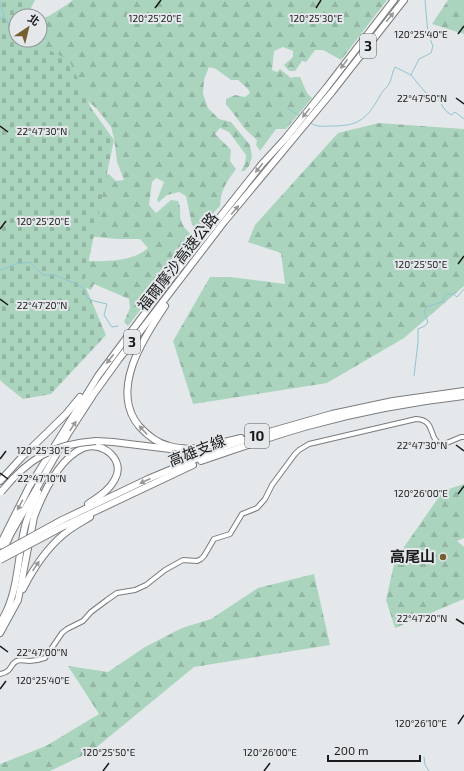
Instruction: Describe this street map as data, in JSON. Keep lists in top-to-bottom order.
{
  "streets": {
    "highway": [
      "3",
      "福爾摩沙高速公路",
      "10",
      "高雄支線"
    ]
  },
  "crossings": [
    ["福爾摩沙高速公路", "高雄支線"]
  ],
  "places": ["高尾山"],
  "scale_bar": "200 m",
  "north": "top right",
  "coordinates": [
    "120°25'20\"E",
    "120°25'30\"E",
    "120°25'40\"E",
    "22°47'50\"N",
    "22°47'30\"N",
    "120°25'50\"E",
    "22°47'20\"N",
    "22°47'10\"N",
    "120°26'00\"E",
    "22°47'00\"N",
    "120°26'10\"E"
  ]
}
